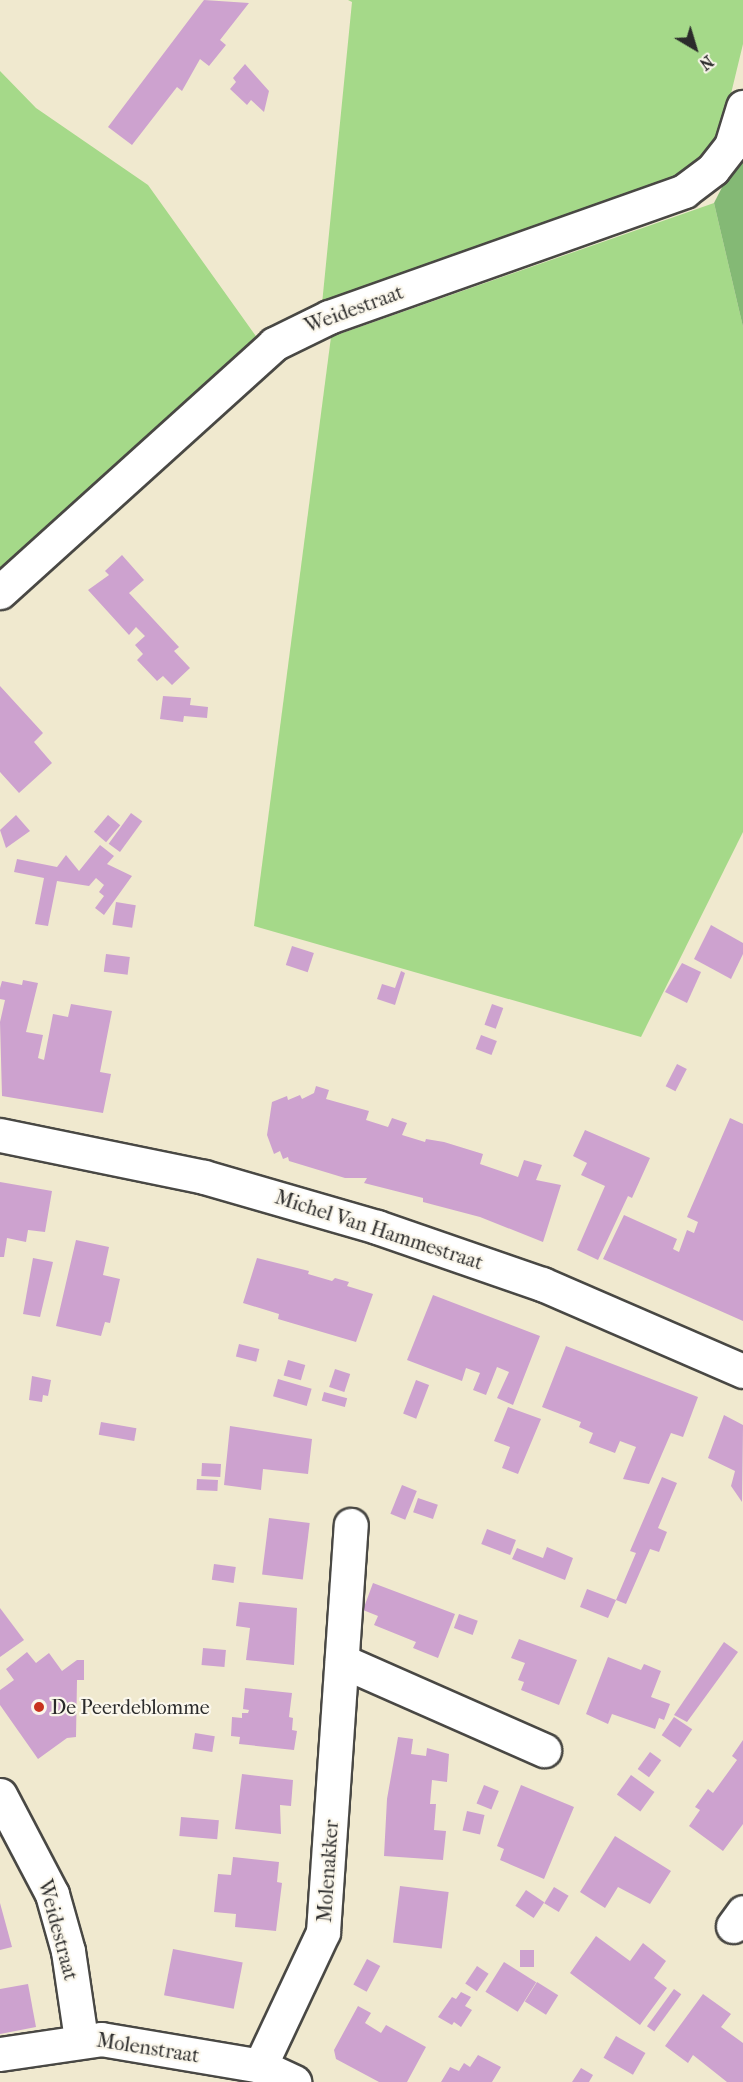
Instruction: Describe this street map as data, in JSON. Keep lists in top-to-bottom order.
{
  "streets": {
    "street": [
      "Weidestraat",
      "Michel Van Hammestraat",
      "Molenakker",
      "Molenstraat"
    ]
  },
  "crossings": [
    ["Weidestraat", "Molenstraat"],
    ["Molenakker", "Molenstraat"]
  ],
  "places": ["De Peerdeblomme"],
  "north": "bottom right"
}
